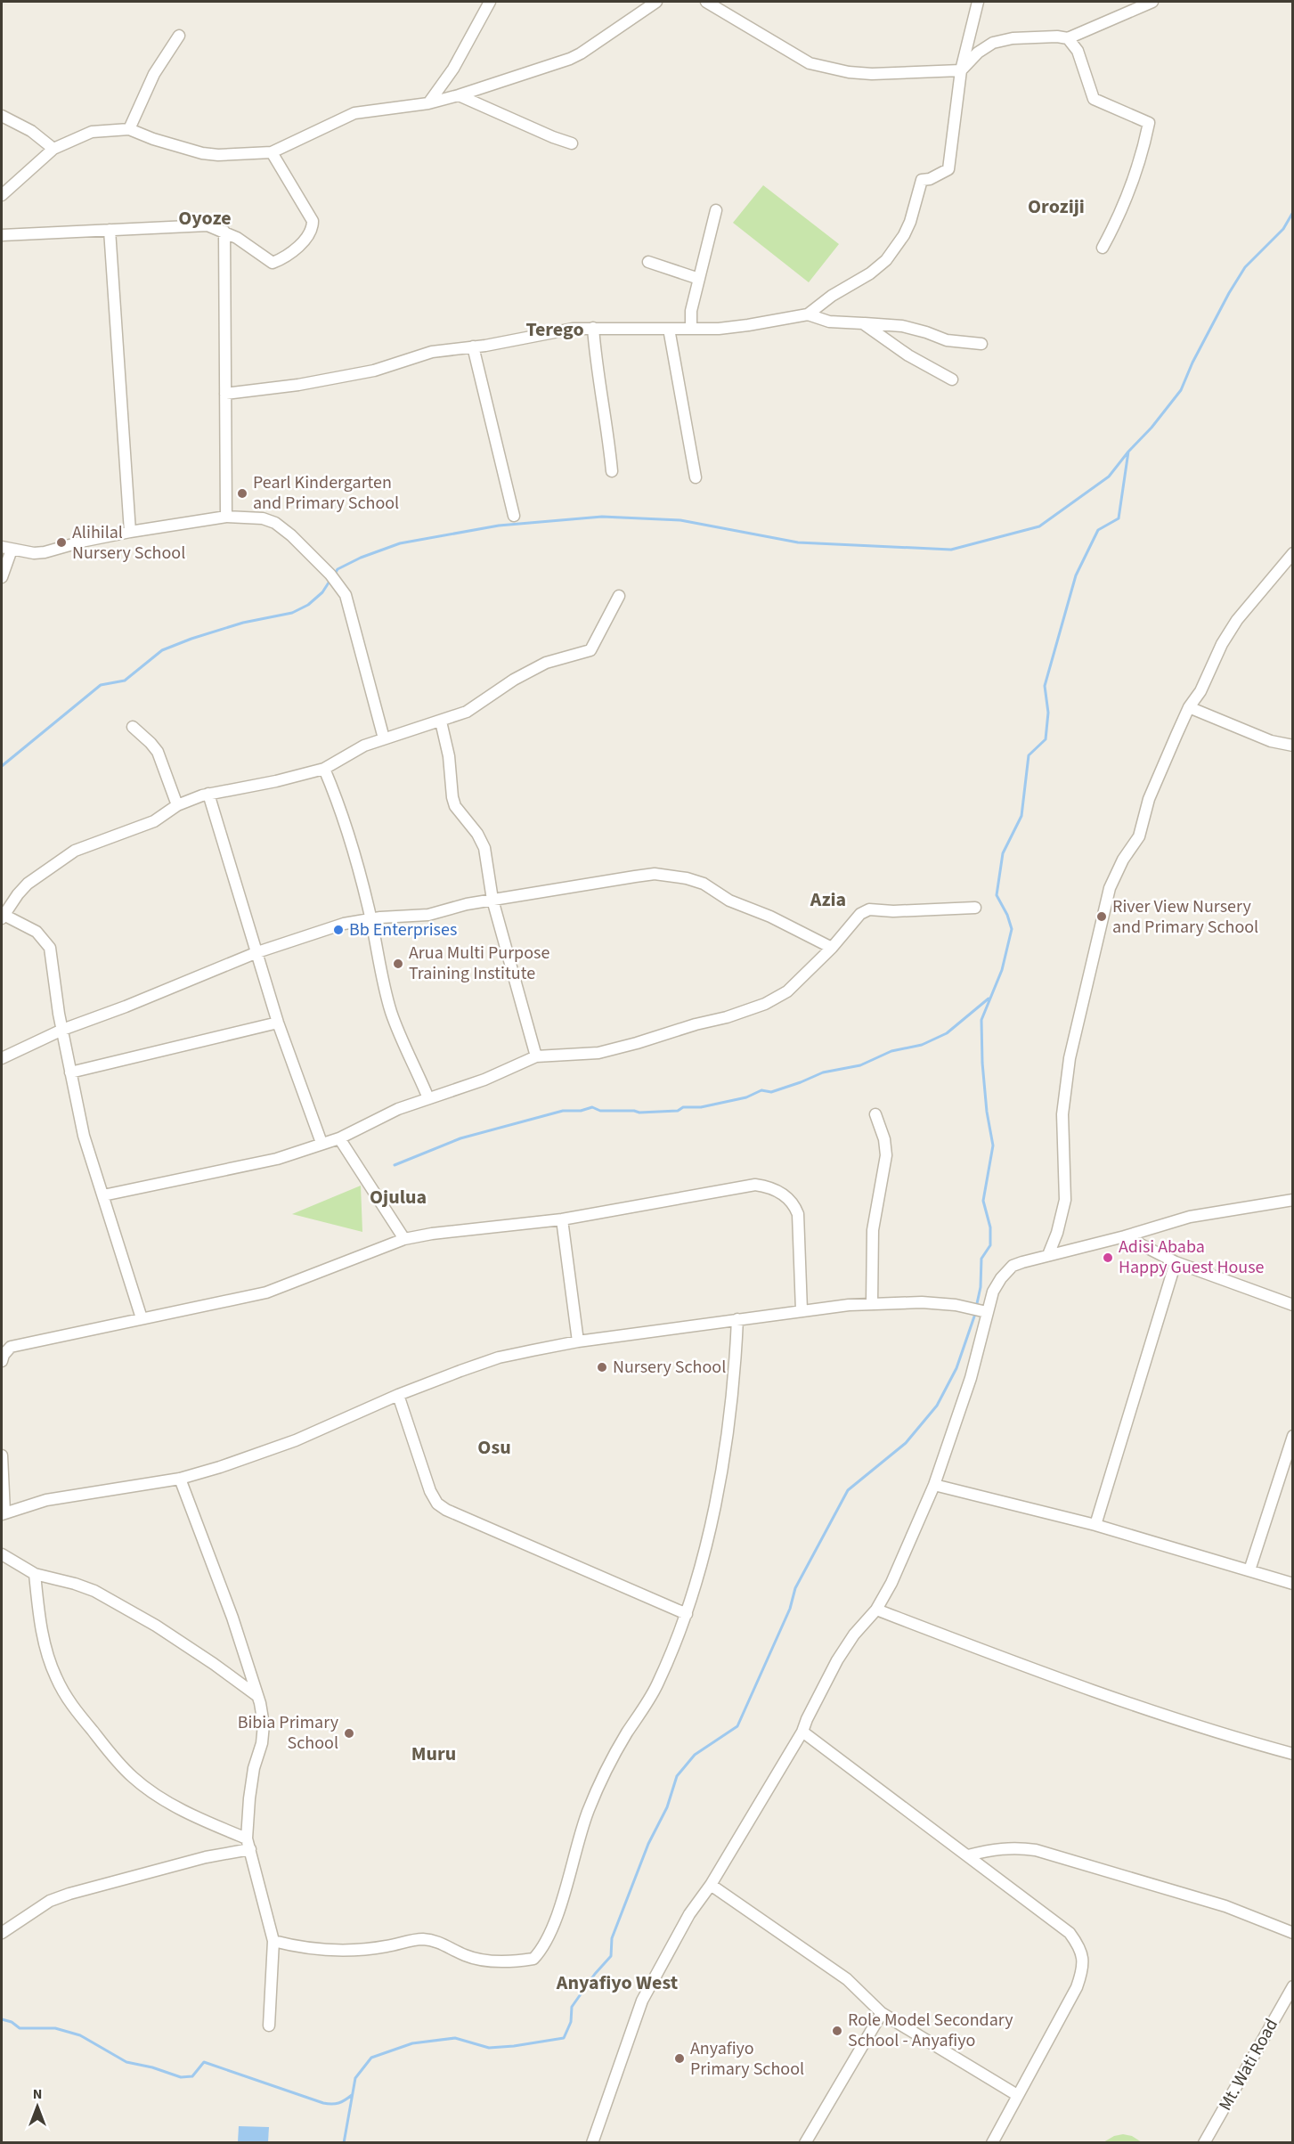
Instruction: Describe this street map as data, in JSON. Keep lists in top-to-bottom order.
{
  "streets": {
    "street": ["Mt. Wati Road"]
  },
  "districts": [
    "Oroziji",
    "Oyoze",
    "Terego",
    "Azia",
    "Ojulua",
    "Osu",
    "Muru",
    "Anyafiyo West"
  ],
  "places": [
    "Pearl Kindergarten and Primary School",
    "Alihilal Nursery School",
    "River View Nursery and Primary School",
    "Bb Enterprises",
    "Arua Multi Purpose Training Institute",
    "Adisi Ababa Happy Guest House",
    "Nursery School",
    "Bibia Primary School",
    "Role Model Secondary School - Anyafiyo",
    "Anyafiyo Primary School"
  ],
  "north": "top"
}
